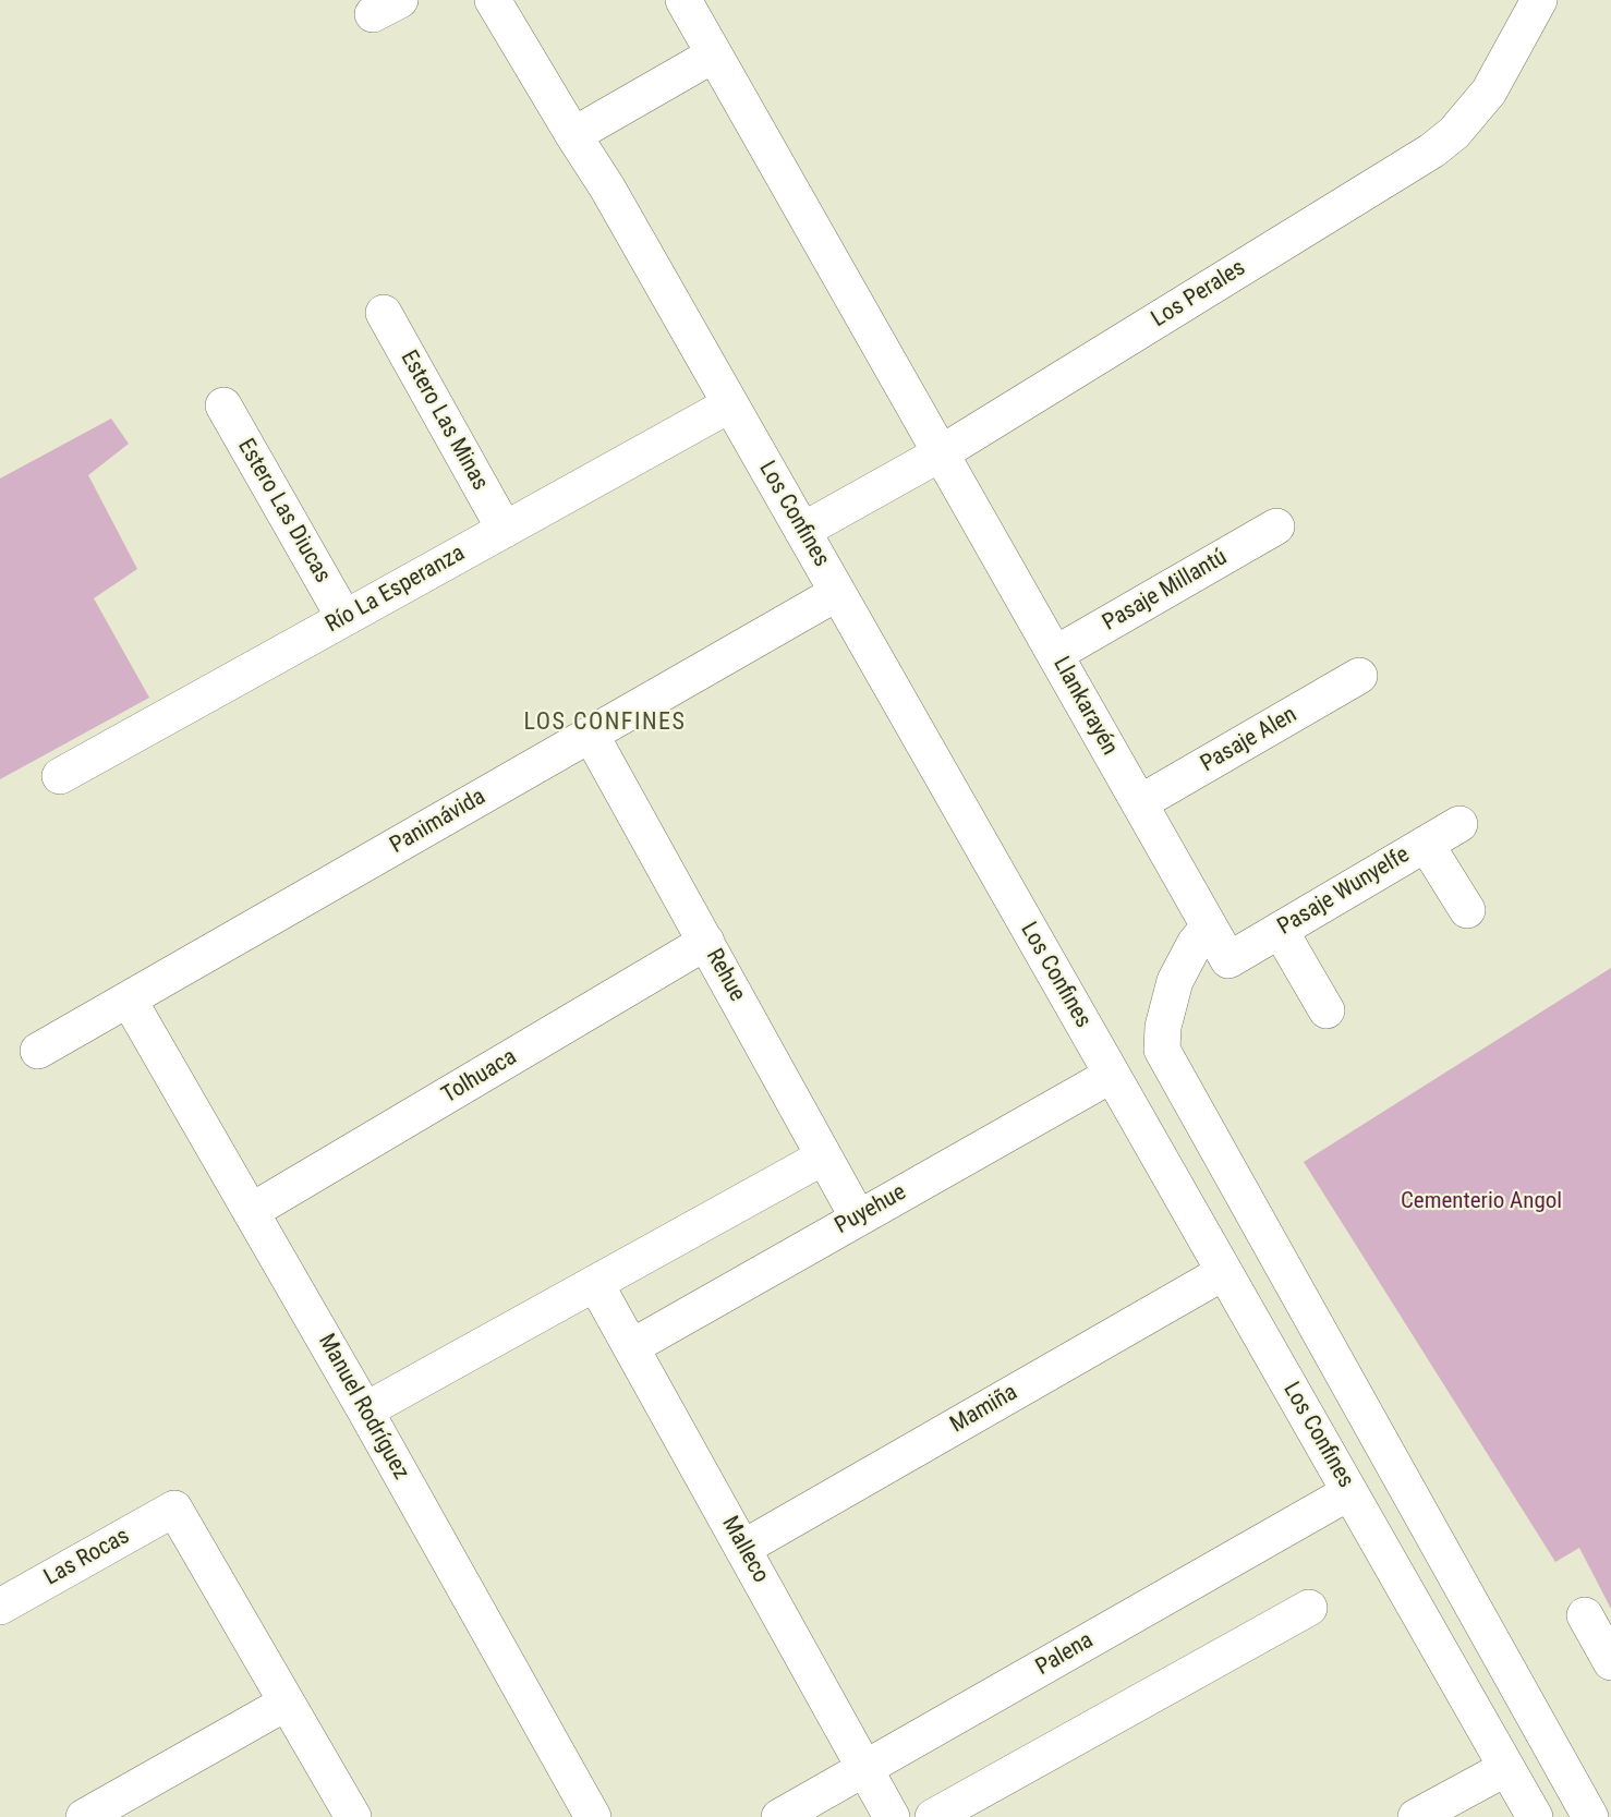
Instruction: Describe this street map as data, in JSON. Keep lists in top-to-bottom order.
{
  "streets": {
    "street": [
      "Los Perales",
      "Estero Las Minas",
      "Estero Las Diucas",
      "Los Confines",
      "Río La Esperanza",
      "Pasaje Millantú",
      "Llankarayén",
      "Pasaje Alen",
      "Panimávida",
      "Pasaje Wunyelfe",
      "Rehue",
      "Tolhuaca",
      "Puyehue",
      "Manuel Rodríguez",
      "Mamiña",
      "Malleco",
      "Las Rocas",
      "Palena"
    ]
  },
  "crossings": [
    ["Los Perales", "Los Confines"],
    ["Los Perales", "Llankarayén"],
    ["Estero Las Minas", "Río La Esperanza"],
    ["Estero Las Diucas", "Río La Esperanza"],
    ["Los Confines", "Río La Esperanza"],
    ["Los Confines", "Panimávida"],
    ["Los Confines", "Puyehue"],
    ["Los Confines", "Mamiña"],
    ["Los Confines", "Palena"],
    ["Pasaje Millantú", "Llankarayén"],
    ["Llankarayén", "Pasaje Alen"],
    ["Llankarayén", "Pasaje Wunyelfe"],
    ["Panimávida", "Rehue"],
    ["Panimávida", "Manuel Rodríguez"],
    ["Rehue", "Tolhuaca"],
    ["Rehue", "Puyehue"],
    ["Tolhuaca", "Manuel Rodríguez"],
    ["Puyehue", "Malleco"],
    ["Mamiña", "Malleco"],
    ["Malleco", "Palena"]
  ],
  "districts": ["LOS CONFINES"],
  "parks": ["Cementerio Angol"]
}
